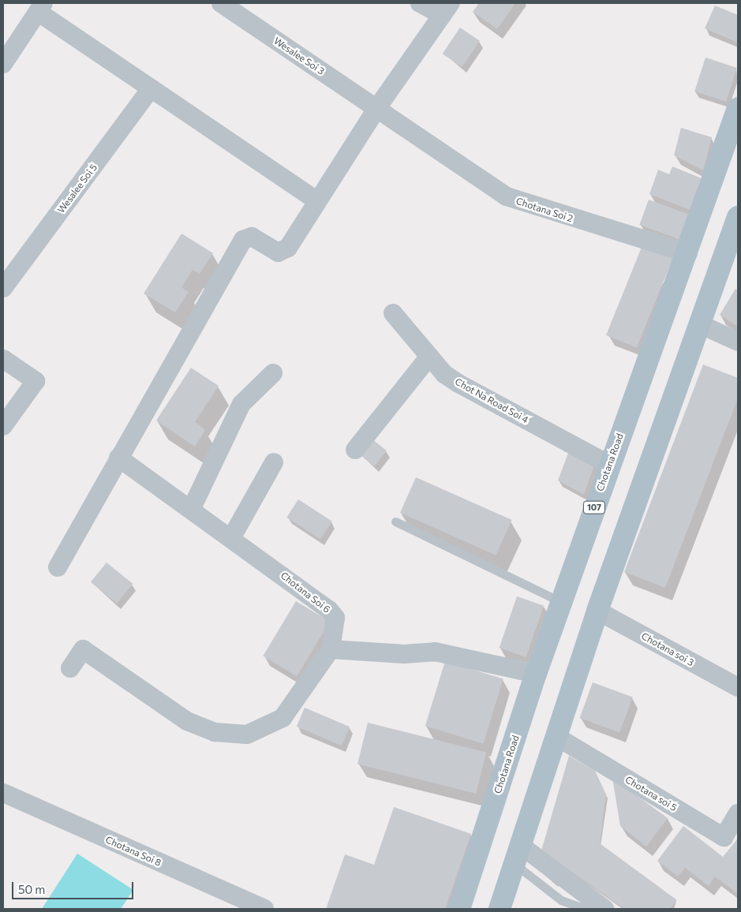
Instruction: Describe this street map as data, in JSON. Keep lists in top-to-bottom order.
{
  "streets": {
    "main road": ["Chotana Road", "107"],
    "street": [
      "Wesalee Soi 3",
      "Wesalee Soi 5",
      "Chotana Soi 2",
      "Chot Na Road Soi 4",
      "Chotana Soi 6",
      "Chotana soi 3",
      "Chotana soi 5",
      "Chotana Soi 8"
    ]
  },
  "crossings": [
    ["Wesalee Soi 3", "Chotana Soi 2"],
    ["Chotana Soi 2", "Chotana Road"],
    ["Chot Na Road Soi 4", "Chotana Road"]
  ],
  "scale_bar": "50 m"
}
